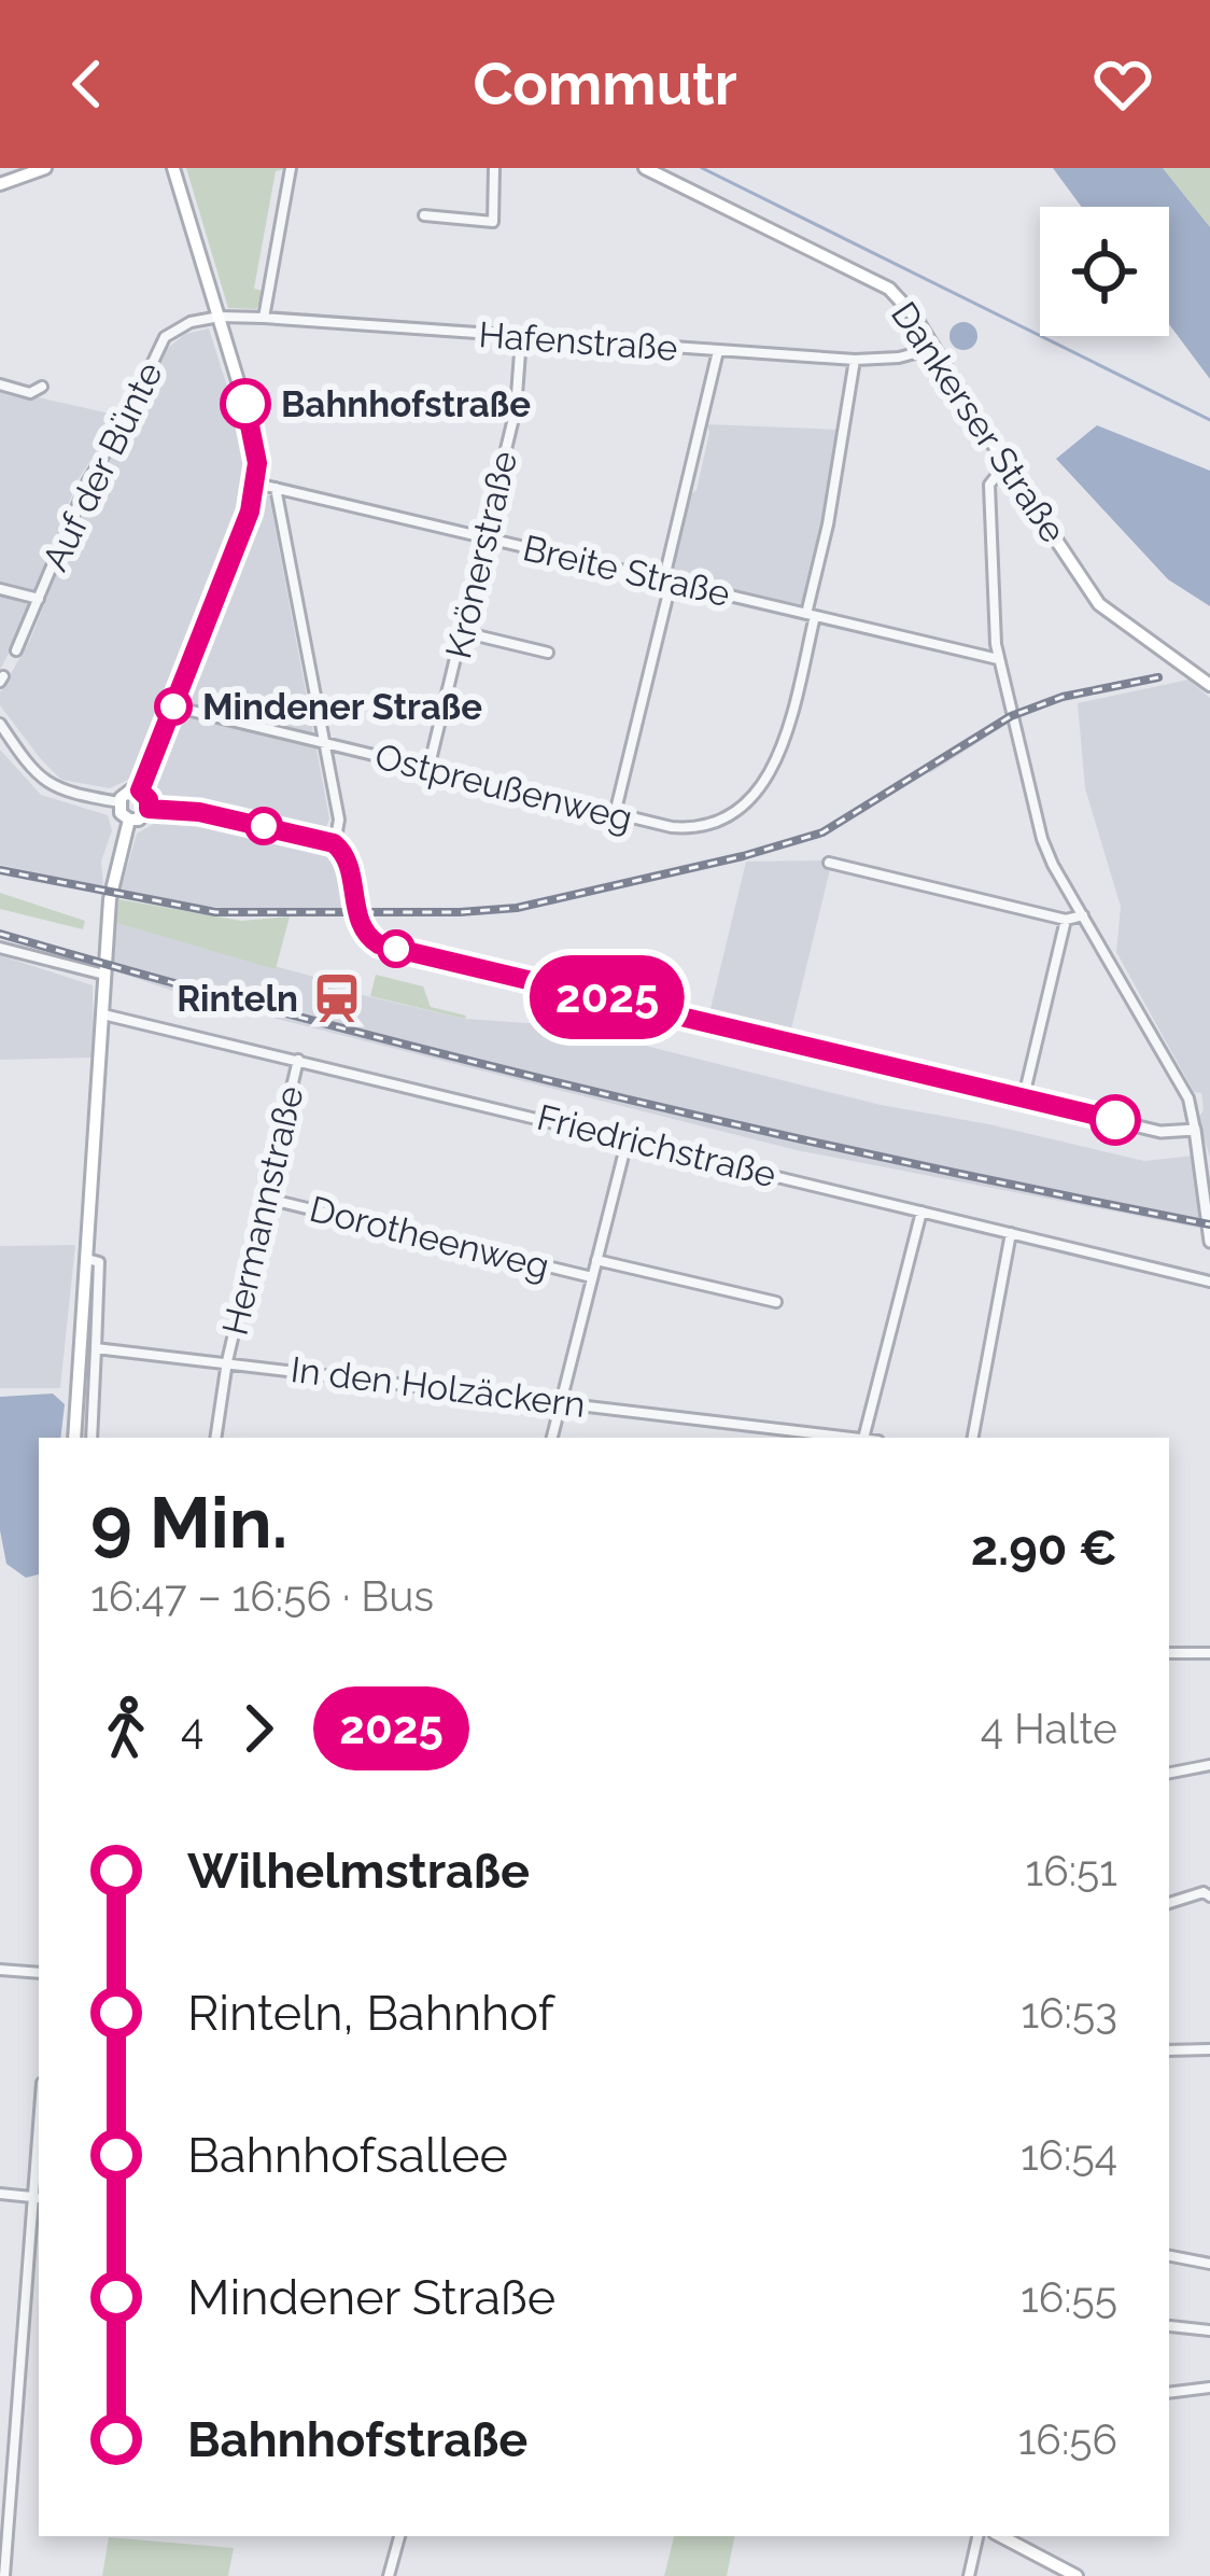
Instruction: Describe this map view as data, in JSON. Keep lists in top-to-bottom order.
{
  "streets": {
    "main road": ["Dankerser Straße"],
    "street": [
      "Hafenstraße",
      "Auf der Bünte",
      "Krönerstraße",
      "Breite Straße",
      "Ostpreußenweg",
      "Friedrichstraße",
      "Hermannstraße",
      "Dorotheenweg",
      "In den Holzäckern"
    ]
  },
  "crossings": [
    ["Hafenstraße", "Dankerser Straße"],
    ["Hafenstraße", "Auf der Bünte"],
    ["Hafenstraße", "Krönerstraße"],
    ["Krönerstraße", "Breite Straße"],
    ["Krönerstraße", "Ostpreußenweg"],
    ["Breite Straße", "Ostpreußenweg"],
    ["Friedrichstraße", "Hermannstraße"],
    ["Hermannstraße", "Dorotheenweg"],
    ["Hermannstraße", "In den Holzäckern"]
  ],
  "places": {
    "other": ["Bahnhofstraße", "Mindener Straße"],
    "station": ["Rinteln"]
  },
  "lines": ["bus line 2025"],
  "page": {
    "header": "Commutr",
    "on_map": "2025",
    "heading": ["9 Min.", "16:47 – 16:56 · Bus", "2.90 €"],
    "legs": ["4", "2025", "4 Halte"],
    "list": [
      {
        "name": "Wilhelmstraße",
        "value": "16:51"
      },
      {
        "name": "Rinteln, Bahnhof",
        "value": "16:53"
      },
      {
        "name": "Bahnhofsallee",
        "value": "16:54"
      },
      {
        "name": "Mindener Straße",
        "value": "16:55"
      },
      {
        "name": "Bahnhofstraße",
        "value": "16:56"
      }
    ]
  }
}
